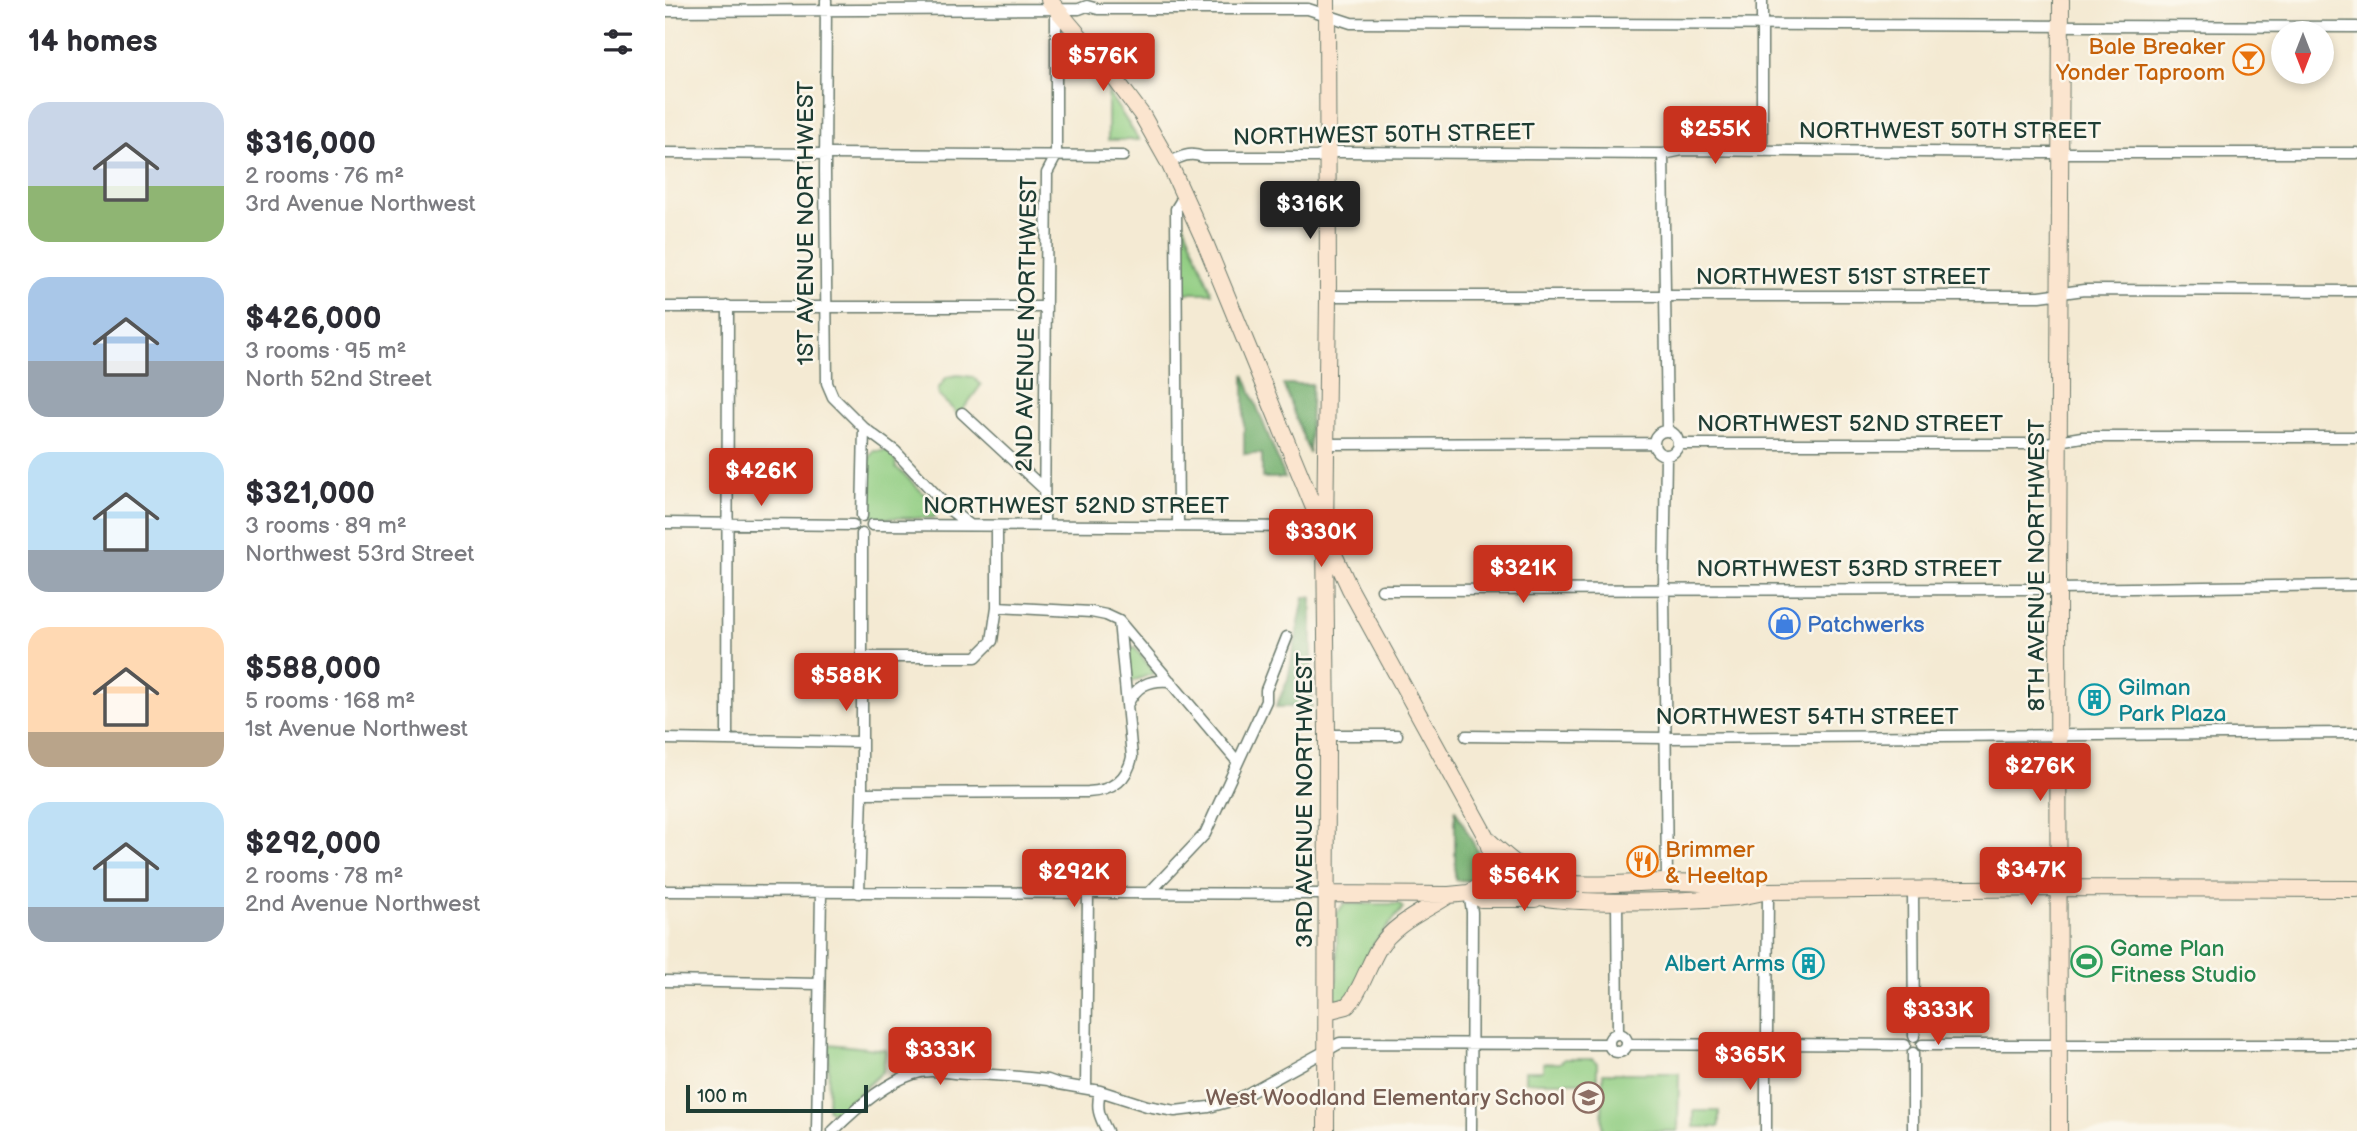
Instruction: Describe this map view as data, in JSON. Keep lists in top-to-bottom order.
{
  "streets": {
    "main road": ["8TH AVENUE NORTHWEST", "3RD AVENUE NORTHWEST"],
    "street": [
      "NORTHWEST 50TH STREET",
      "1ST AVENUE NORTHWEST",
      "NORTHWEST 51ST STREET",
      "2ND AVENUE NORTHWEST",
      "NORTHWEST 52ND STREET",
      "NORTHWEST 53RD STREET",
      "NORTHWEST 54TH STREET"
    ]
  },
  "crossings": [
    ["NORTHWEST 50TH STREET", "8TH AVENUE NORTHWEST"],
    ["NORTHWEST 50TH STREET", "3RD AVENUE NORTHWEST"],
    ["1ST AVENUE NORTHWEST", "NORTHWEST 52ND STREET"],
    ["NORTHWEST 51ST STREET", "8TH AVENUE NORTHWEST"],
    ["NORTHWEST 51ST STREET", "3RD AVENUE NORTHWEST"],
    ["2ND AVENUE NORTHWEST", "NORTHWEST 52ND STREET"],
    ["NORTHWEST 52ND STREET", "8TH AVENUE NORTHWEST"],
    ["NORTHWEST 52ND STREET", "3RD AVENUE NORTHWEST"],
    ["8TH AVENUE NORTHWEST", "NORTHWEST 53RD STREET"],
    ["8TH AVENUE NORTHWEST", "NORTHWEST 54TH STREET"]
  ],
  "places": {
    "bar": ["Bale Breaker Yonder Taproom"],
    "shop": ["Patchwerks"],
    "building": ["Gilman Park Plaza", "Albert Arms"],
    "restaurant": ["Brimmer & Heeltap"],
    "sports": ["Game Plan Fitness Studio"],
    "school or university": ["West Woodland Elementary School"]
  },
  "scale_bar": "100 m",
  "north": "bottom",
  "page": {
    "heading": "14 homes",
    "price": [
      "$576K",
      "$255K",
      "$316K",
      "$426K",
      "$330K",
      "$321K",
      "$588K",
      "$276K",
      "$347K",
      "$292K",
      "$564K",
      "$333K",
      "$333K",
      "$365K"
    ],
    "list": [
      {
        "name": "$316,000",
        "note": "2 rooms · 76 m² · 3rd Avenue Northwest"
      },
      {
        "name": "$426,000",
        "note": "3 rooms · 95 m² · North 52nd Street"
      },
      {
        "name": "$321,000",
        "note": "3 rooms · 89 m² · Northwest 53rd Street"
      },
      {
        "name": "$588,000",
        "note": "5 rooms · 168 m² · 1st Avenue Northwest"
      },
      {
        "name": "$292,000",
        "note": "2 rooms · 78 m² · 2nd Avenue Northwest"
      }
    ],
    "scale": "100 m"
  }
}
